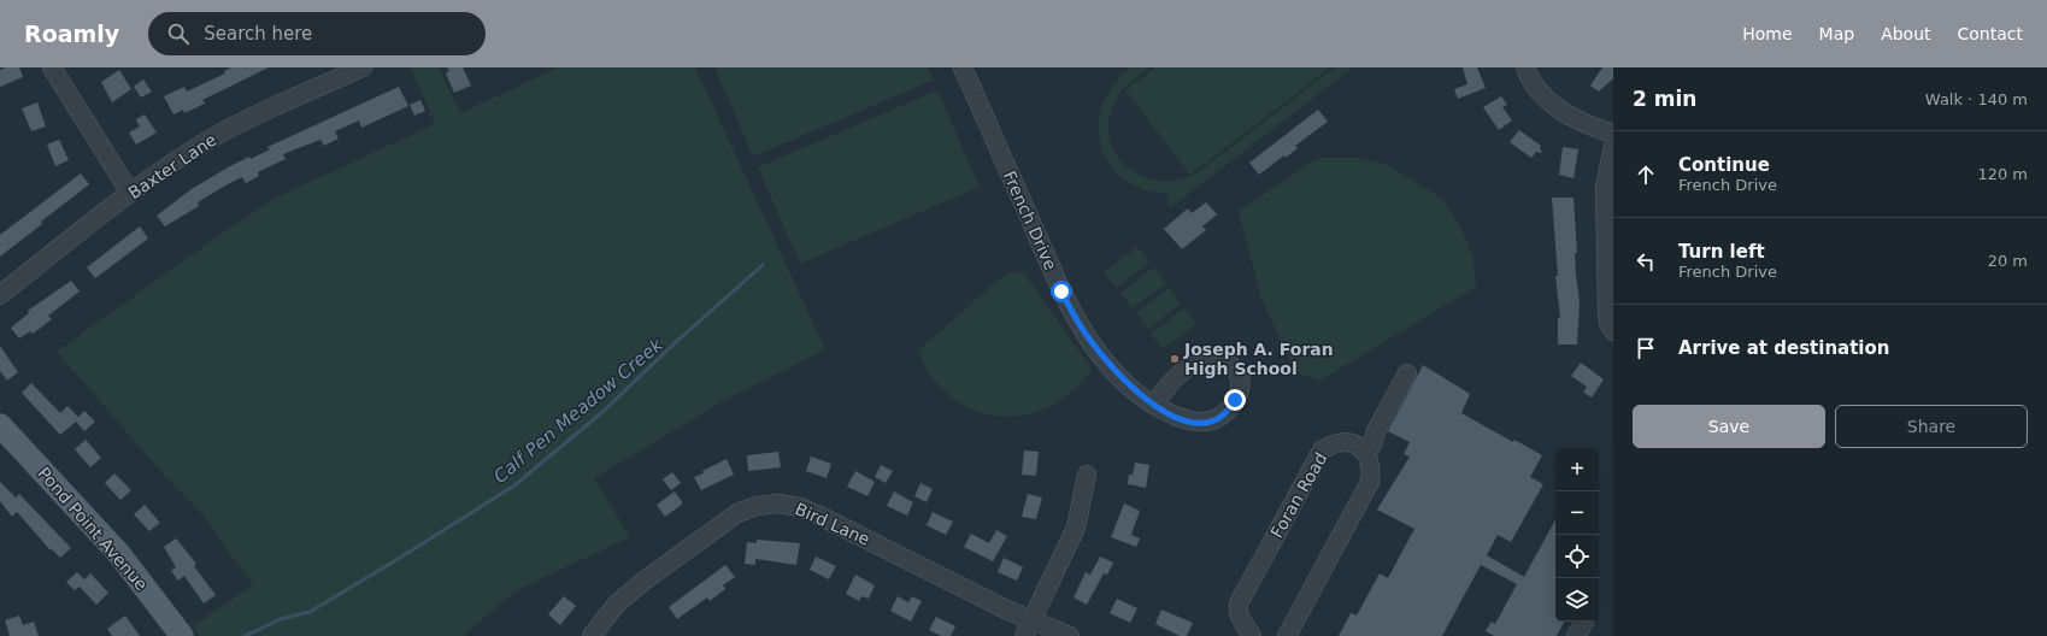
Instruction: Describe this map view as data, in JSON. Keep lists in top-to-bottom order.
{
  "streets": {
    "main road": ["Pond Point Avenue"],
    "street": [
      "Baxter Lane",
      "French Drive",
      "Foran Road",
      "Bird Lane"
    ]
  },
  "water": ["Calf Pen Meadow Creek"],
  "places": ["Joseph A. Foran High School"],
  "page": {
    "header": "Roamly",
    "search": "Search here",
    "nav": [
      "Home",
      "Map",
      "About",
      "Contact"
    ],
    "heading": ["2 min", "Walk · 140 m"],
    "list": [
      ["Continue", "French Drive", "120 m"],
      ["Turn left", "French Drive", "20 m"],
      "Arrive at destination"
    ],
    "buttons": ["Save", "Share"],
    "map_buttons": ["+", "−"]
  }
}
